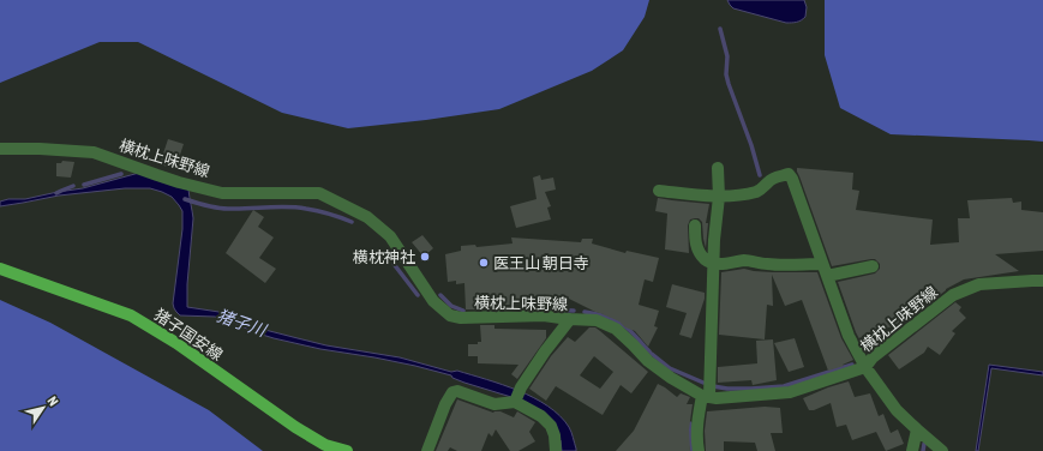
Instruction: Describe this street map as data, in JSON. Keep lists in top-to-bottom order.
{
  "streets": {
    "main road": ["猪子国安線"],
    "street": ["横枕上味野線"]
  },
  "water": ["猪子川"],
  "places": ["横枕神社", "医王山 朝日寺"],
  "north": "top right"
}
